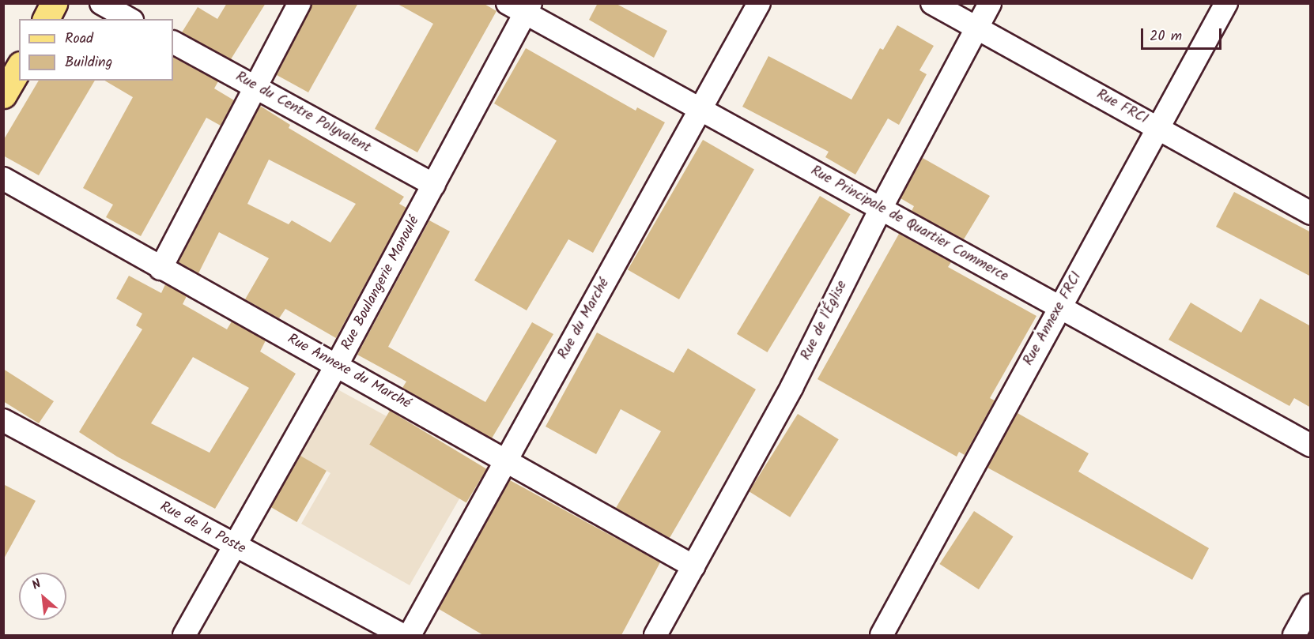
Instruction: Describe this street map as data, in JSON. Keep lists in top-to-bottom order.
{
  "streets": {
    "street": [
      "Rue FRCI",
      "Rue du Centre Polyvalent",
      "Rue Principale de Quartier Commerce",
      "Rue Boulangerie Manoulé",
      "Rue du Marché",
      "Rue Annexe FRCI",
      "Rue de l'Église",
      "Rue Annexe du Marché",
      "Rue de la Poste"
    ]
  },
  "crossings": [
    ["Rue FRCI", "Rue Annexe FRCI"],
    ["Rue FRCI", "Rue de l'Église"],
    ["Rue du Centre Polyvalent", "Rue Boulangerie Manoulé"],
    ["Rue Principale de Quartier Commerce", "Rue Boulangerie Manoulé"],
    ["Rue Principale de Quartier Commerce", "Rue du Marché"],
    ["Rue Principale de Quartier Commerce", "Rue Annexe FRCI"],
    ["Rue Principale de Quartier Commerce", "Rue de l'Église"],
    ["Rue Boulangerie Manoulé", "Rue Annexe du Marché"],
    ["Rue Boulangerie Manoulé", "Rue de la Poste"],
    ["Rue du Marché", "Rue Annexe du Marché"],
    ["Rue de l'Église", "Rue Annexe du Marché"]
  ],
  "legend": ["Road", "Building"],
  "scale_bar": "20 m",
  "north": "top left"
}
